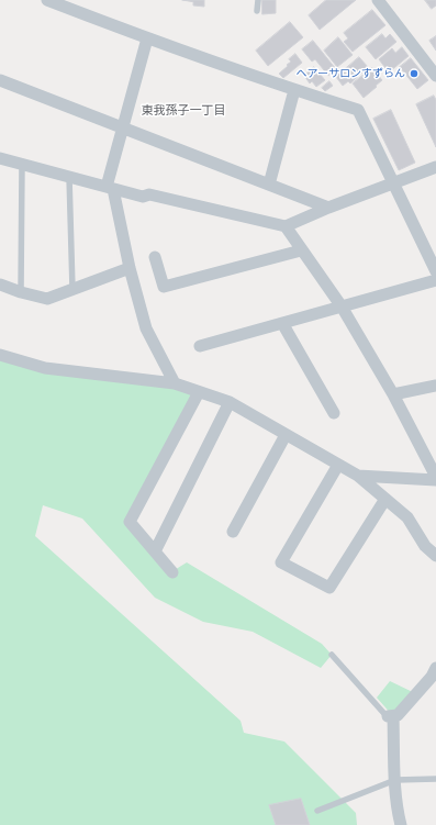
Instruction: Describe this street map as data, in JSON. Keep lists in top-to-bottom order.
{
  "districts": ["東我孫子一丁目"],
  "places": ["ヘアーサロンすずらん"]
}
